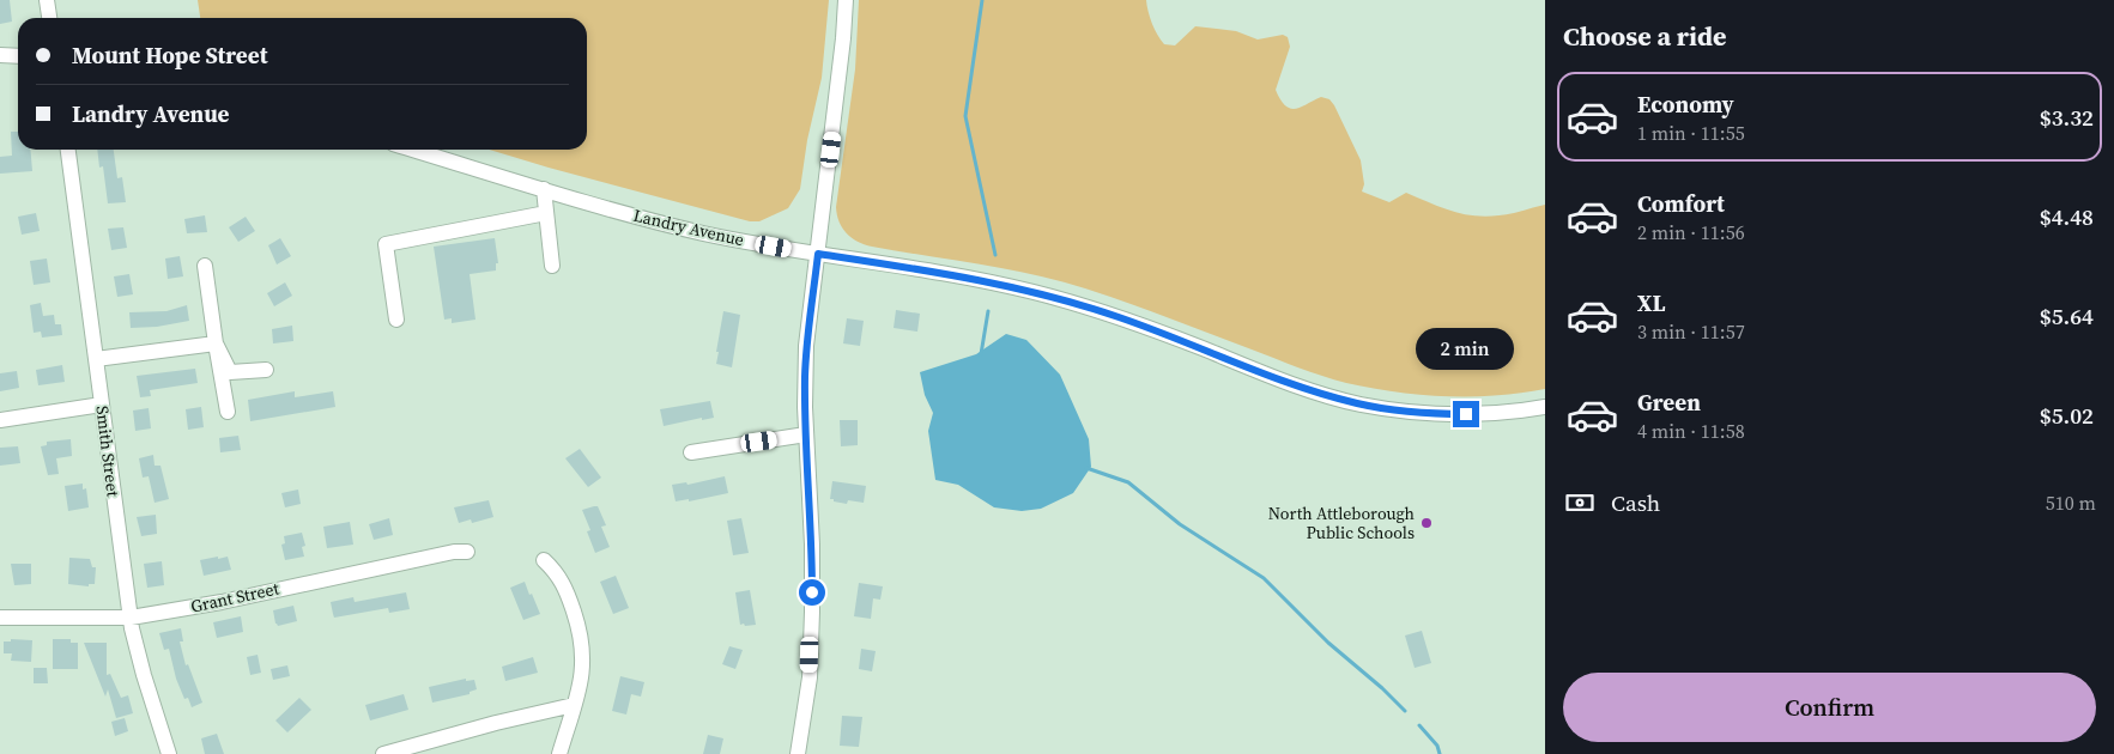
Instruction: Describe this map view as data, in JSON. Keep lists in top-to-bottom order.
{
  "streets": {
    "street": ["Landry Avenue", "Smith Street", "Grant Street"]
  },
  "crossings": [
    ["Smith Street", "Grant Street"]
  ],
  "places": ["North Attleborough Public Schools"],
  "page": {
    "heading": "Choose a ride",
    "banner": ["Mount Hope Street", "Landry Avenue"],
    "list": [
      {
        "name": "Economy",
        "note": "1 min · 11:55",
        "value": "$3.32"
      },
      {
        "name": "Comfort",
        "note": "2 min · 11:56",
        "value": "$4.48"
      },
      {
        "name": "XL",
        "note": "3 min · 11:57",
        "value": "$5.64"
      },
      {
        "name": "Green",
        "note": "4 min · 11:58",
        "value": "$5.02"
      }
    ],
    "bubble": "2 min",
    "pay": ["Cash", "510 m"],
    "buttons": "Confirm"
  }
}
